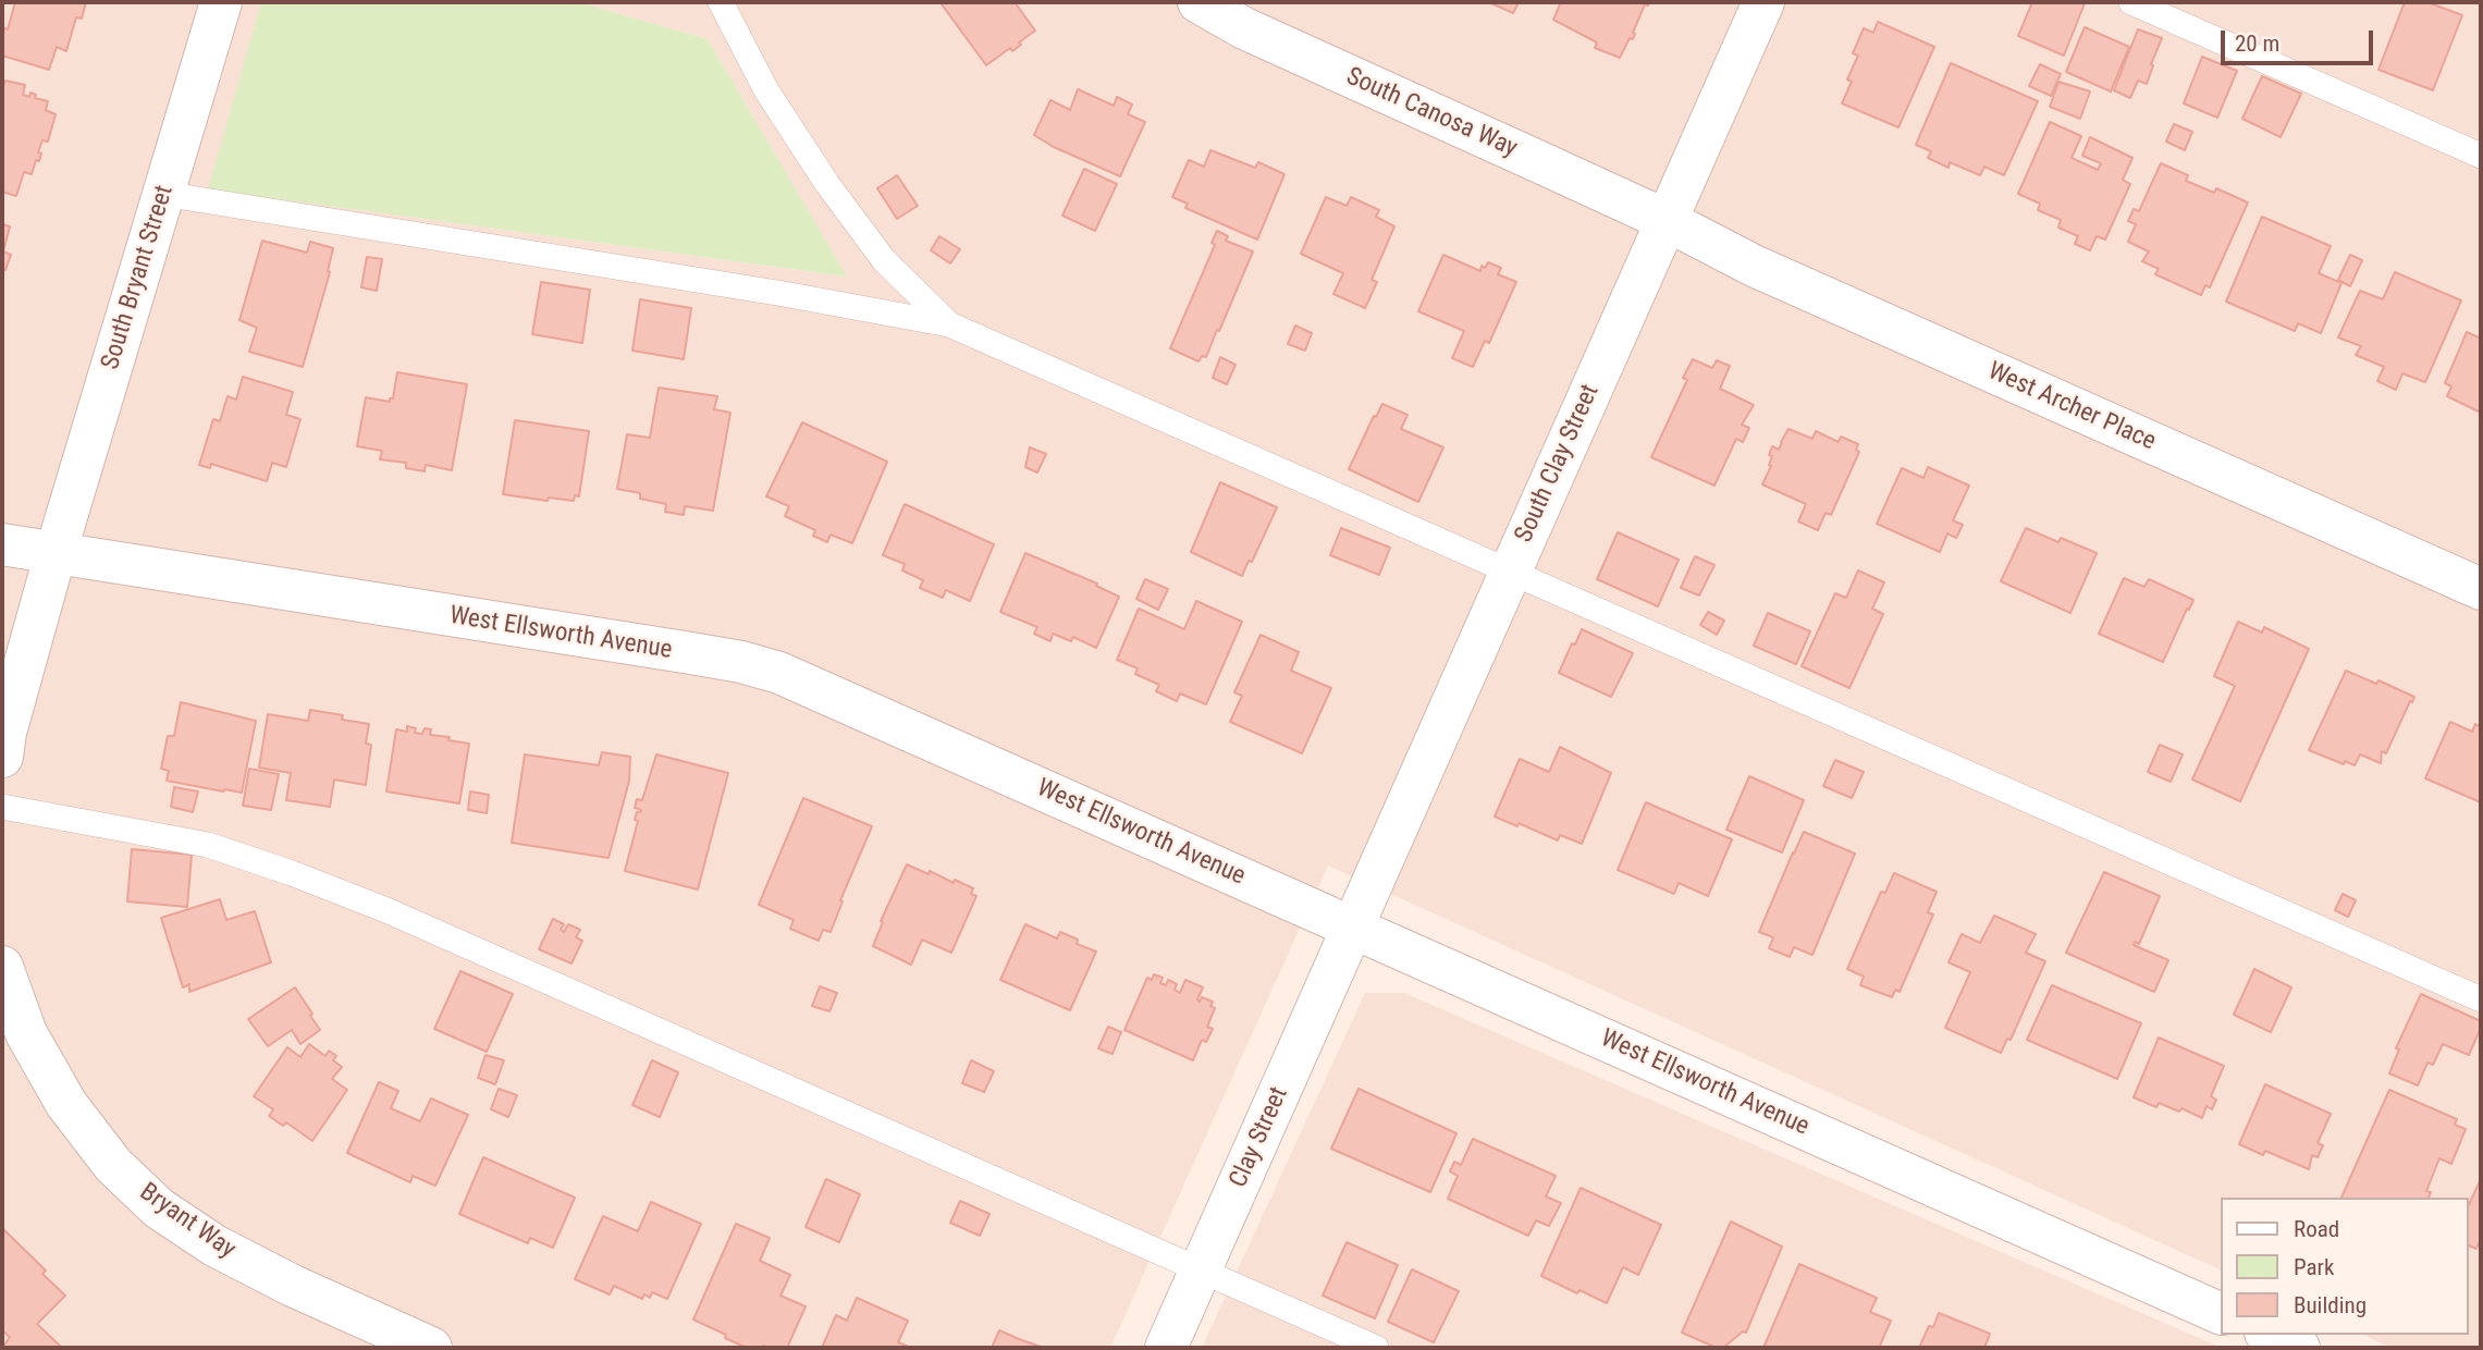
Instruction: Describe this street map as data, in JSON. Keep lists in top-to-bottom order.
{
  "streets": {
    "street": [
      "South Canosa Way",
      "South Bryant Street",
      "West Archer Place",
      "South Clay Street",
      "West Ellsworth Avenue",
      "Clay Street",
      "Bryant Way"
    ]
  },
  "crossings": [
    ["South Canosa Way", "West Archer Place"],
    ["South Canosa Way", "South Clay Street"],
    ["South Bryant Street", "West Ellsworth Avenue"],
    ["West Archer Place", "South Clay Street"],
    ["South Clay Street", "West Ellsworth Avenue"],
    ["South Clay Street", "Clay Street"],
    ["West Ellsworth Avenue", "Clay Street"]
  ],
  "legend": ["Road", "Park", "Building"],
  "scale_bar": "20 m"
}
